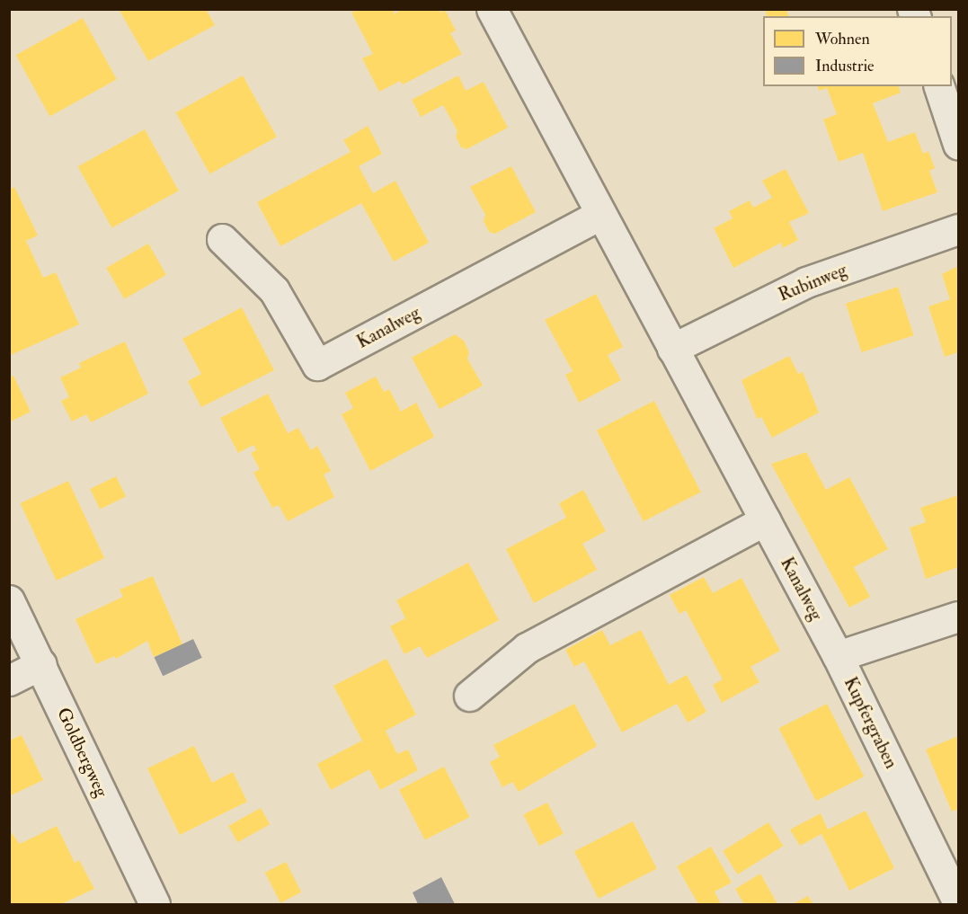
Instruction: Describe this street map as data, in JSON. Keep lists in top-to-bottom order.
{
  "streets": {
    "street": [
      "Rubinweg",
      "Kanalweg",
      "Kupfergraben",
      "Goldbergweg"
    ]
  },
  "crossings": [
    ["Rubinweg", "Kanalweg"],
    ["Kanalweg", "Kupfergraben"]
  ],
  "legend": ["Wohnen", "Industrie"]
}
